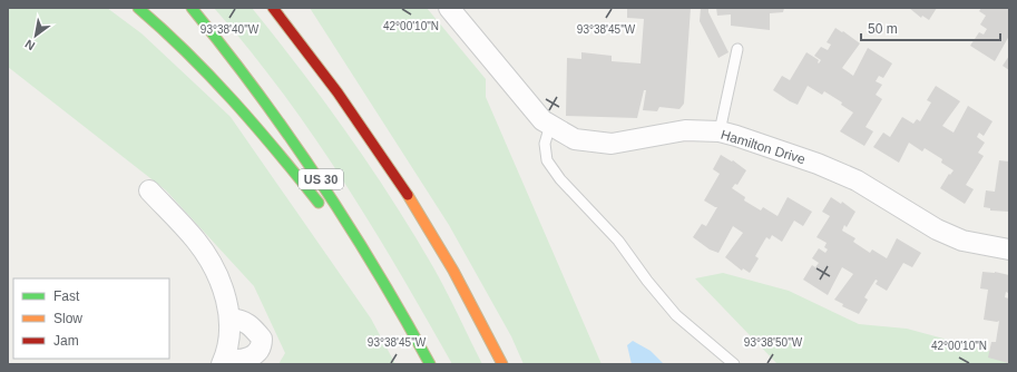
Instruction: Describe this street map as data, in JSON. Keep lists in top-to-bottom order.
{
  "streets": {
    "highway": ["US 30"],
    "street": ["Hamilton Drive"]
  },
  "legend": ["Fast", "Slow", "Jam"],
  "scale_bar": "50 m",
  "north": "bottom left",
  "coordinates": [
    "42°00'10\"N",
    "93°38'40\"W",
    "93°38'45\"W",
    "93°38'50\"W"
  ]
}
